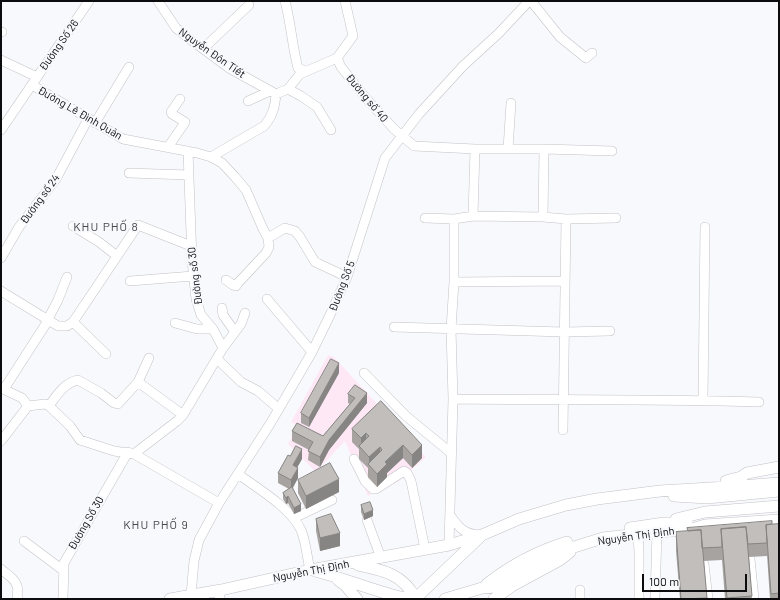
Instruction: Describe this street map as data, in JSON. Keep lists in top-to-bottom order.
{
  "streets": {
    "main road": ["Nguyễn Thị Định"],
    "street": [
      "Đường Số 26",
      "Nguyễn Đôn Tiết",
      "Đường số 40",
      "Đường Lê Đình Quản",
      "Đường số 24",
      "Đường số 30",
      "Đường Số 5",
      "Đường Số 30"
    ]
  },
  "crossings": [
    ["Đường Số 26", "Đường Lê Đình Quản"],
    ["Đường số 40", "Đường Số 5"],
    ["Đường Lê Đình Quản", "Đường số 24"],
    ["Đường Lê Đình Quản", "Đường số 30"],
    ["Đường Số 5", "Nguyễn Thị Định"]
  ],
  "districts": ["KHU PHỐ 8", "KHU PHỐ 9"],
  "scale_bar": "100 m"
}
